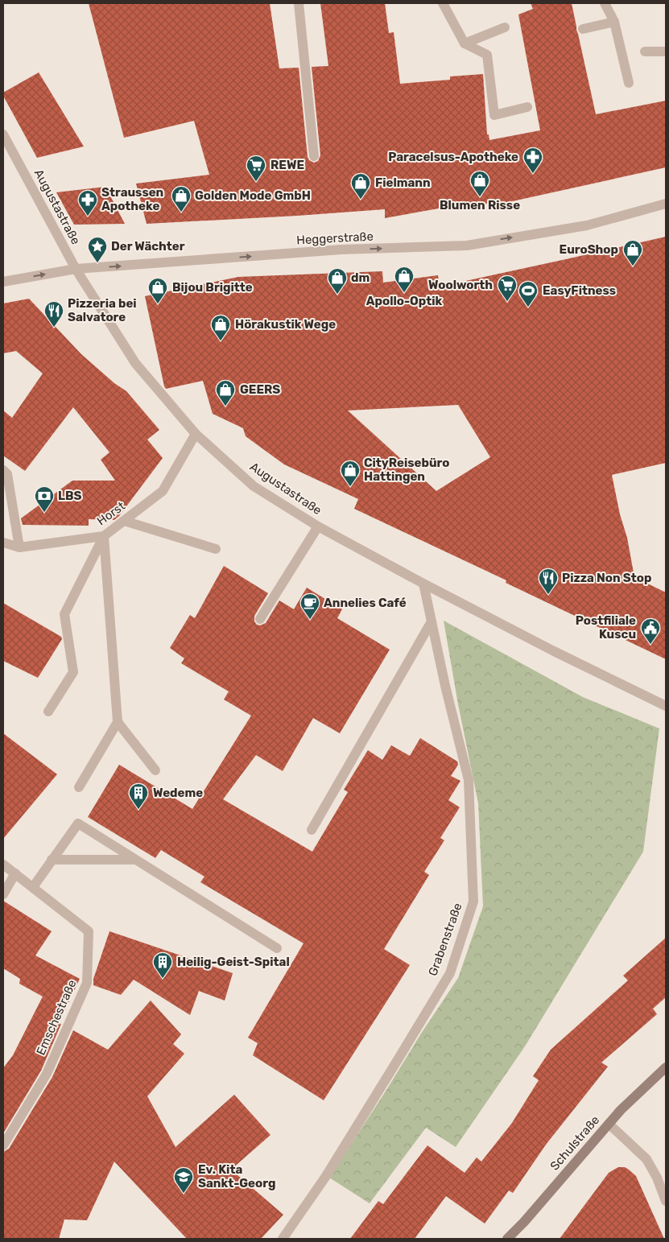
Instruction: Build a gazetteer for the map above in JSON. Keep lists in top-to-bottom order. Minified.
{"streets":{"main road":["Schulstraße"],"street":["Augustastraße","Heggerstraße","Horst","Grabenstraße","Emschestraße"]},"crossings":[["Augustastraße","Heggerstraße"],["Augustastraße","Horst"],["Augustastraße","Grabenstraße"]],"one_way":["Heggerstraße"],"places":{"pharmacy":["Paracelsus-Apotheke","Straussen Apotheke"],"supermarket":["REWE","Woolworth"],"shop":["Blumen Risse","Fielmann","Golden Mode GmbH","EuroShop","Apollo-Optik","dm","Bijou Brigitte","Hörakustik Wege","GEERS","CityReisebüro Hattingen"],"place":["Der Wächter"],"sports":["EasyFitness"],"restaurant":["Pizzeria bei Salvatore","Pizza Non Stop"],"bank":["LBS"],"cafe":["Annelies Café"],"public building":["Postfiliale Kuscu"],"building":["Wedeme","Heilig-Geist-Spital"],"school or university":["Ev. Kita Sankt-Georg"]}}
